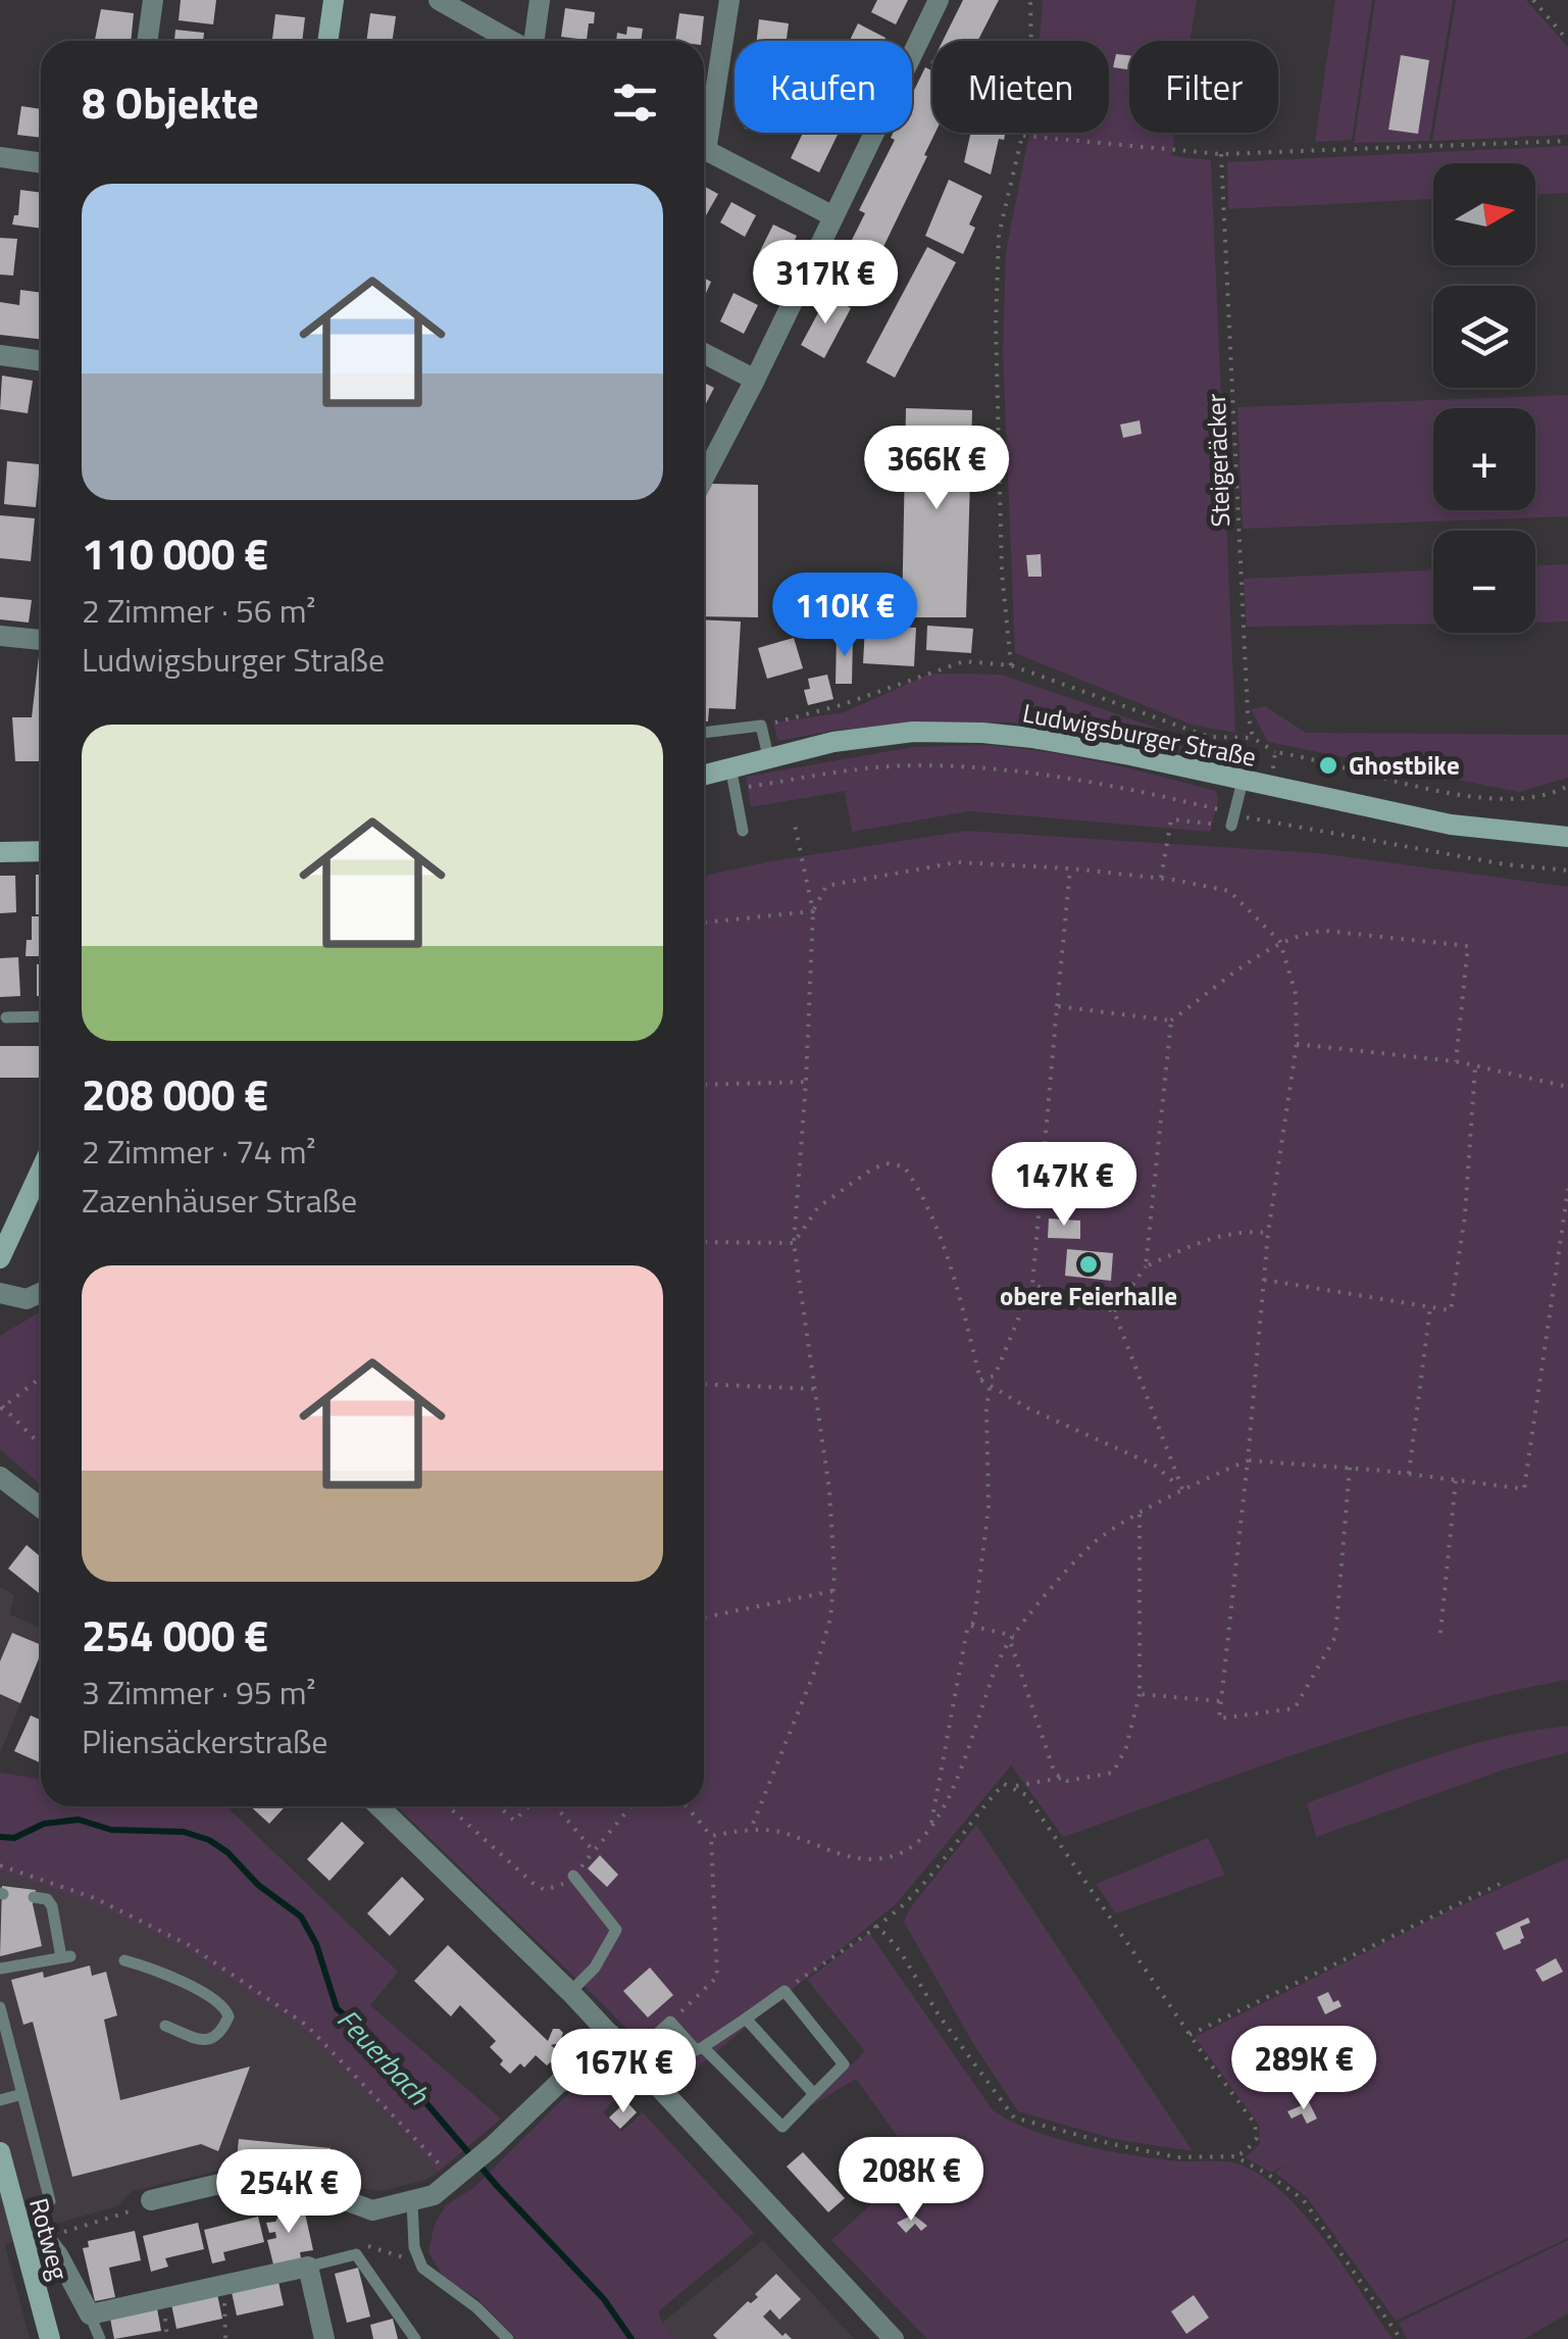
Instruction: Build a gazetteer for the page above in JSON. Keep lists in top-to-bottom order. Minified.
{"streets":{"main road":["Ludwigsburger Straße","Rotweg"],"path":["Steigeräcker"]},"water":["Feuerbach"],"places":["Ghostbike","obere Feierhalle"],"north":"right","page":{"chip":["Kaufen","Mieten","Filter"],"heading":"8 Objekte","map_buttons":["+","−"],"list":[{"name":"110 000 €","note":"2 Zimmer · 56 m² · Ludwigsburger Straße"},{"name":"208 000 €","note":"2 Zimmer · 74 m² · Zazenhäuser Straße"},{"name":"254 000 €","note":"3 Zimmer · 95 m² · Pliensäckerstraße"}],"price":["317K €","366K €","110K €","147K €","289K €","167K €","208K €","254K €"]}}
